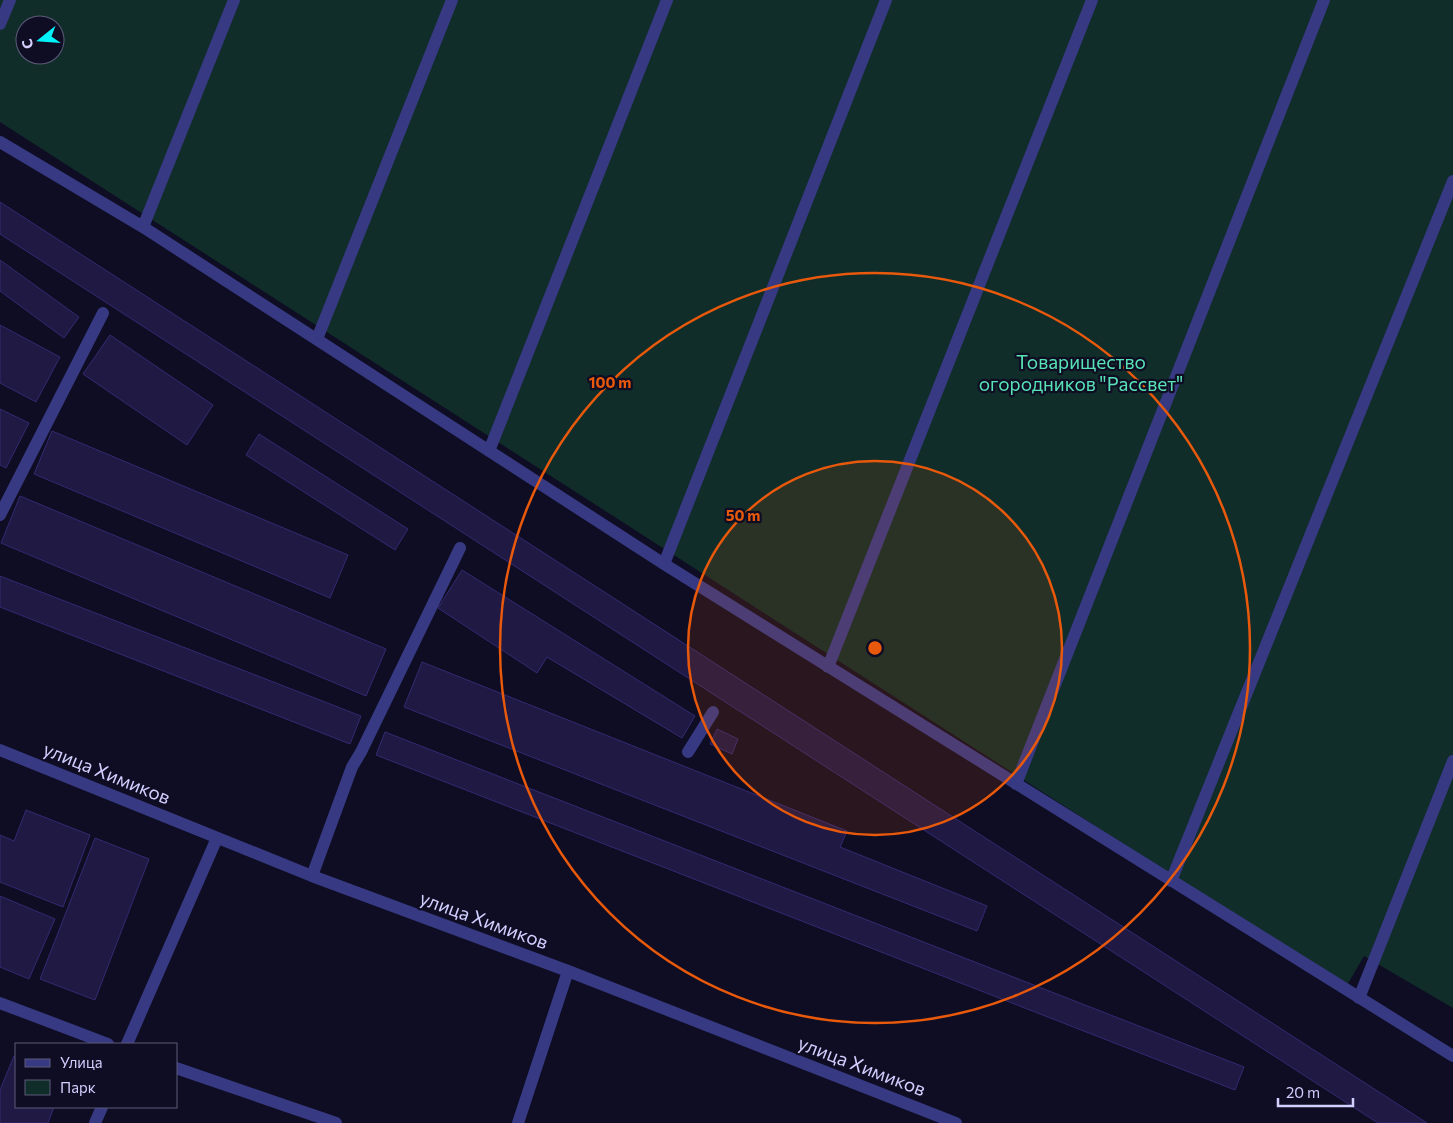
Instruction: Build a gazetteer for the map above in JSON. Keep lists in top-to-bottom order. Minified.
{"streets":{"street":["улица Химиков"]},"parks":["Товарищество огородников \"Рассвет\""],"legend":["Улица","Парк"],"scale_bar":"20 m","north":"left","rings":["100 m","50 m"]}
